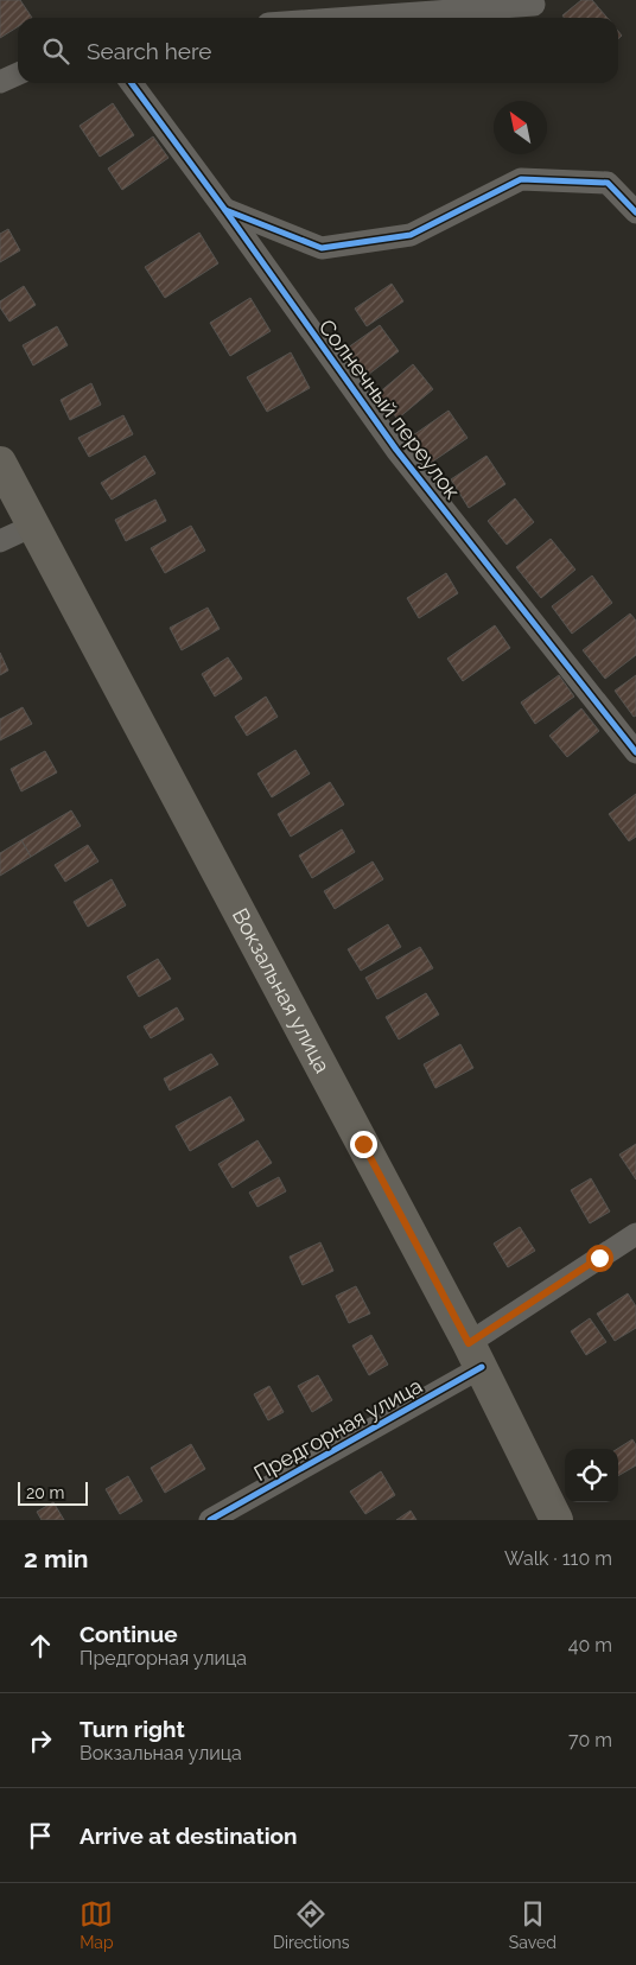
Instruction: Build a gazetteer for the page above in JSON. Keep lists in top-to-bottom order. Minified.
{"streets":{"main road":["Вокзальная улица"],"street":["Солнечный переулок","Предгорная улица"]},"crossings":[["Вокзальная улица","Предгорная улица"]],"scale_bar":"20 m","north":"top left","page":{"search":"Search here","scale":"20 m","heading":["2 min","Walk · 110 m"],"list":[["Continue","Предгорная улица","40 m"],["Turn right","Вокзальная улица","70 m"],"Arrive at destination"],"nav":["Map","Directions","Saved"]}}
